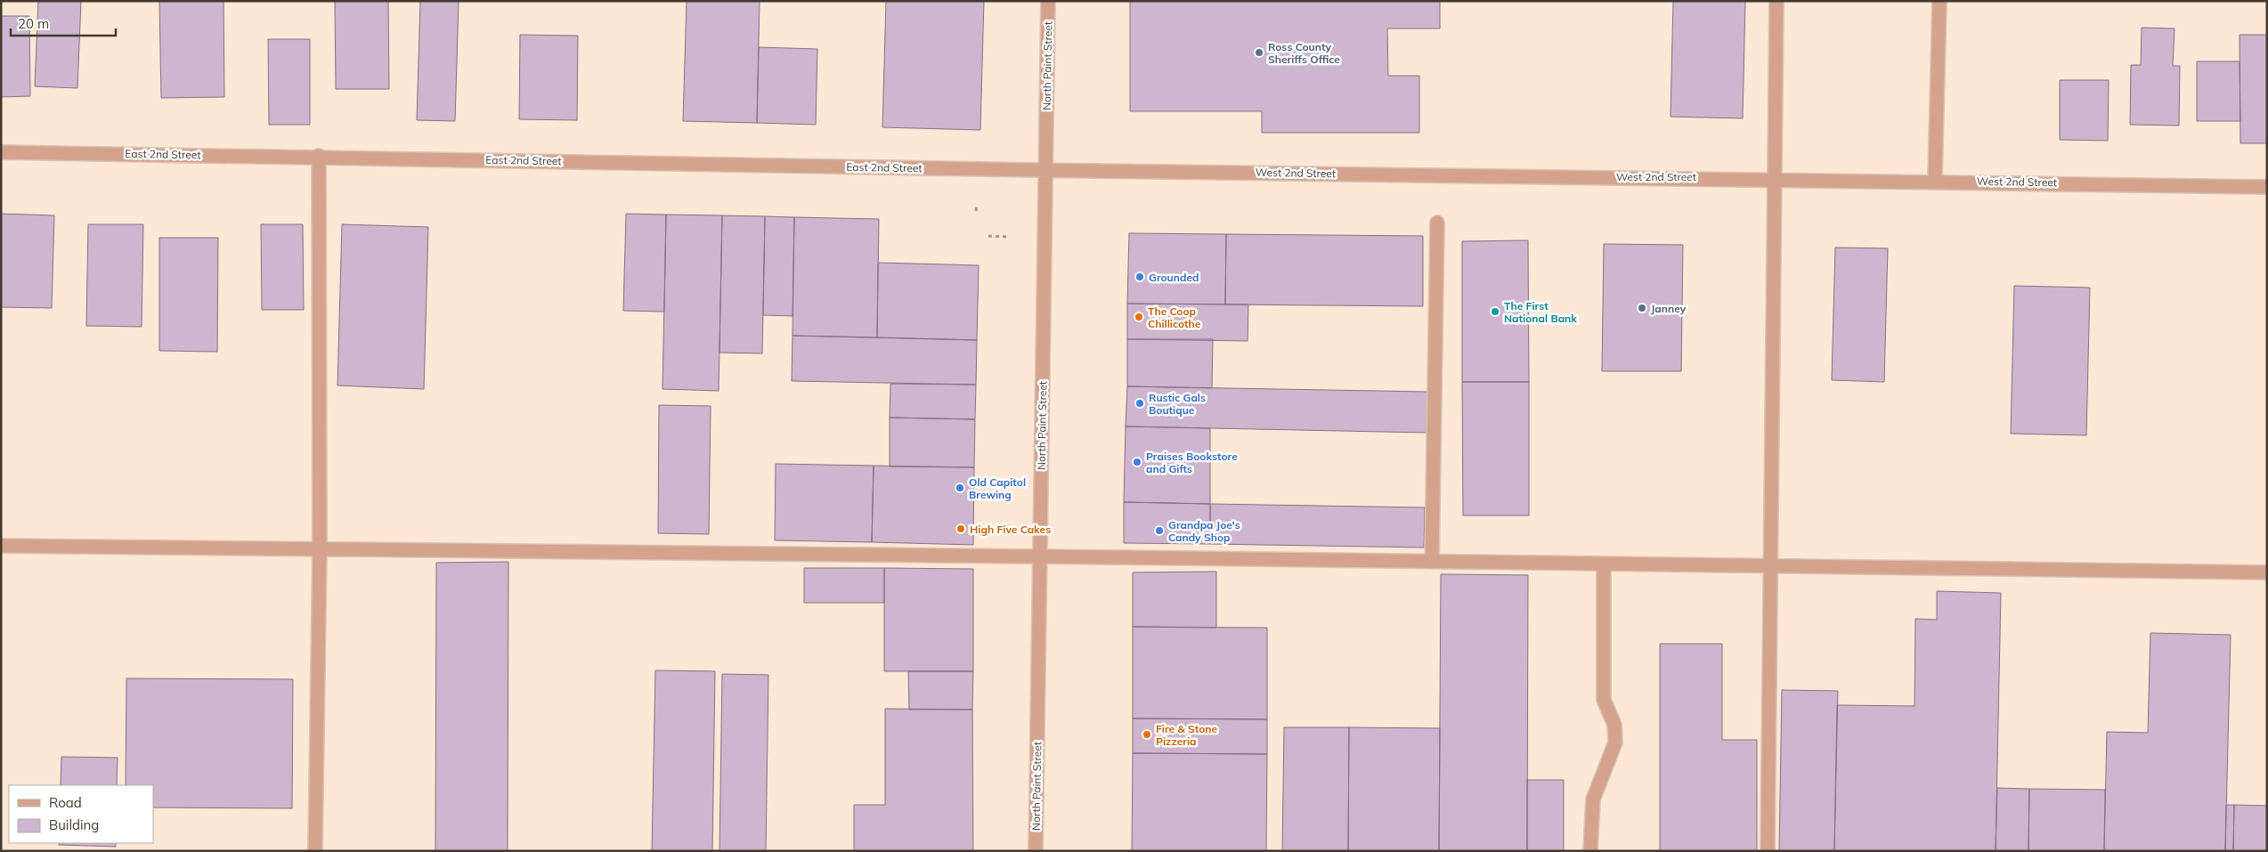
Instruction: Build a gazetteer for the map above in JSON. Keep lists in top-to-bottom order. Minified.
{"streets":{"street":["North Paint Street","East 2nd Street","West 2nd Street"]},"crossings":[["North Paint Street","East 2nd Street"],["North Paint Street","West 2nd Street"],["East 2nd Street","West 2nd Street"]],"places":["Ross County Sheriffs Office","Grounded","Janney","The First National Bank","The Coop Chillicothe","Rustic Gals Boutique","Praises Bookstore and Gifts","Old Capitol Brewing","High Five Cakes","Grandpa Joe's Candy Shop","Fire & Stone Pizzeria"],"legend":["Road","Building"],"scale_bar":"20 m"}
